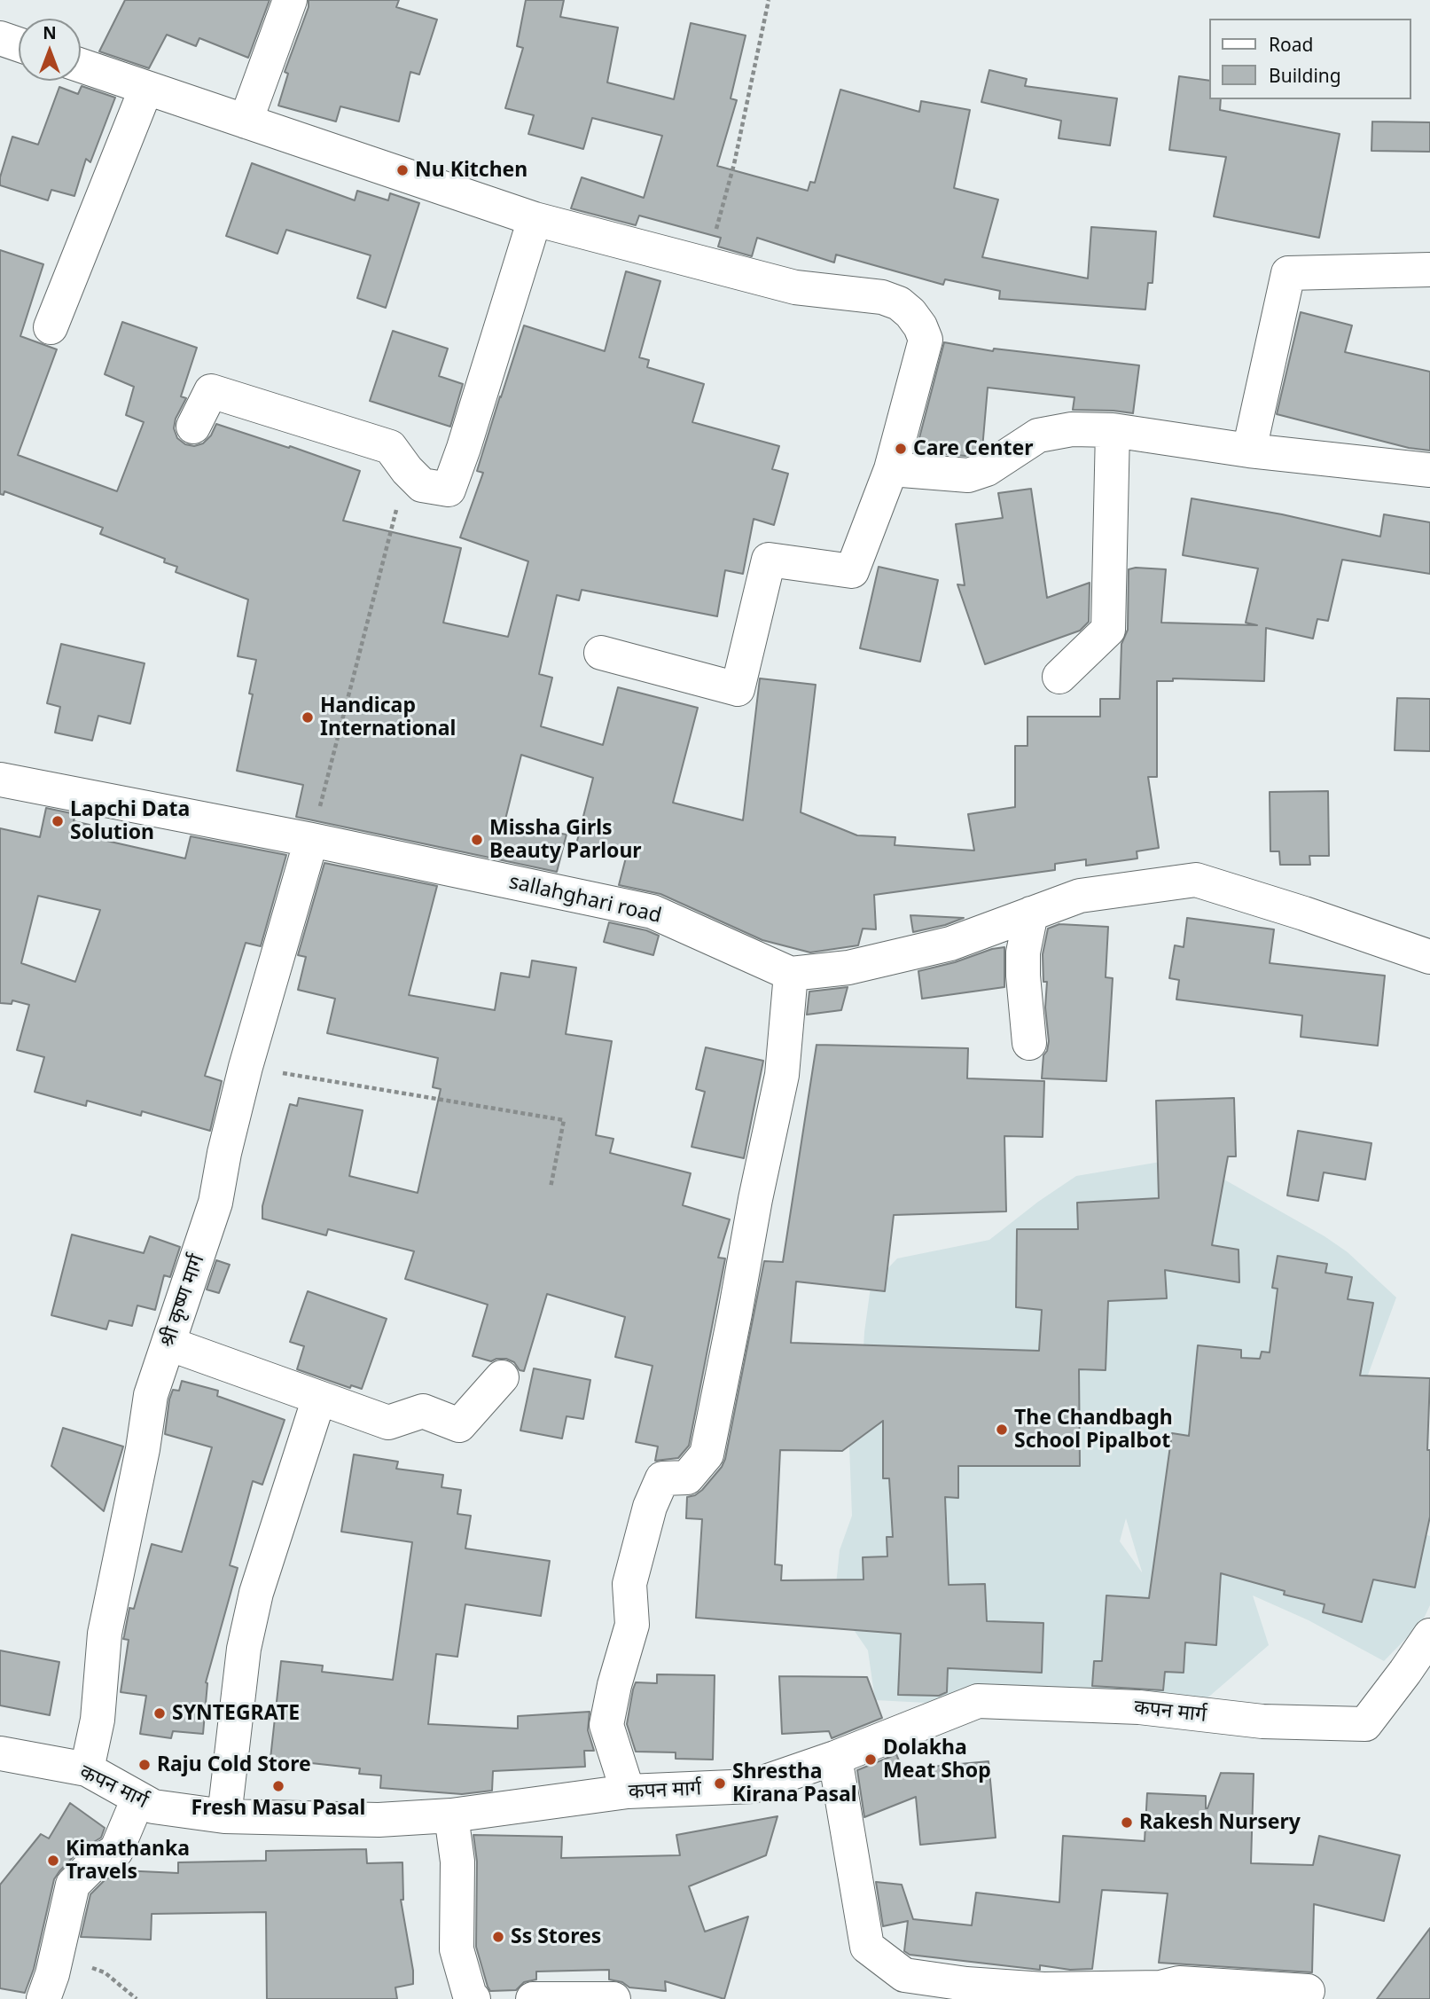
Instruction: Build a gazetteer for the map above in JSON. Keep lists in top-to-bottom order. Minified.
{"streets":{"street":["sallahghari road","श्री कृष्ण मार्ग","कपन मार्ग"]},"crossings":[["sallahghari road","श्री कृष्ण मार्ग"],["श्री कृष्ण मार्ग","कपन मार्ग"]],"places":["Nu Kitchen","Care Center","Handicap International","Lapchi Data Solution","Missha Girls Beauty Parlour","The Chandbagh School Pipalbot","SYNTEGRATE","Dolakha Meat Shop","Raju Cold Store","Shrestha Kirana Pasal","Fresh Masu Pasal","Rakesh Nursery","Kimathanka Travels","Ss Stores"],"legend":["Road","Building"],"north":"top"}
